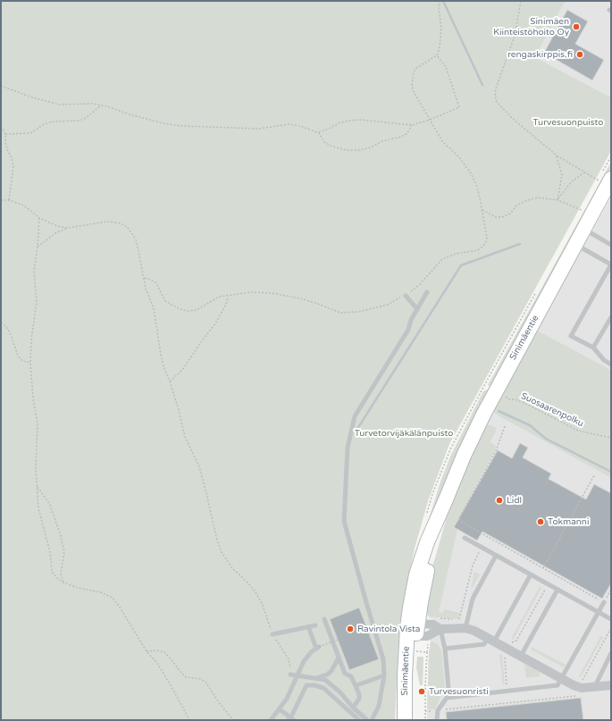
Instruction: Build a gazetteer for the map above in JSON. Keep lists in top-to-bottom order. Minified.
{"streets":{"main road":["Sinimäentie"],"path":["Suosaarenpolku"]},"parks":["Turvesuonpuisto","Turvetorvijäkälänpuisto"],"places":["Sinimäen Kiinteistöhoito Oy","rengaskirppis.fi","Lidl","Tokmanni","Ravintola Vista","Turvesuonristi"]}
